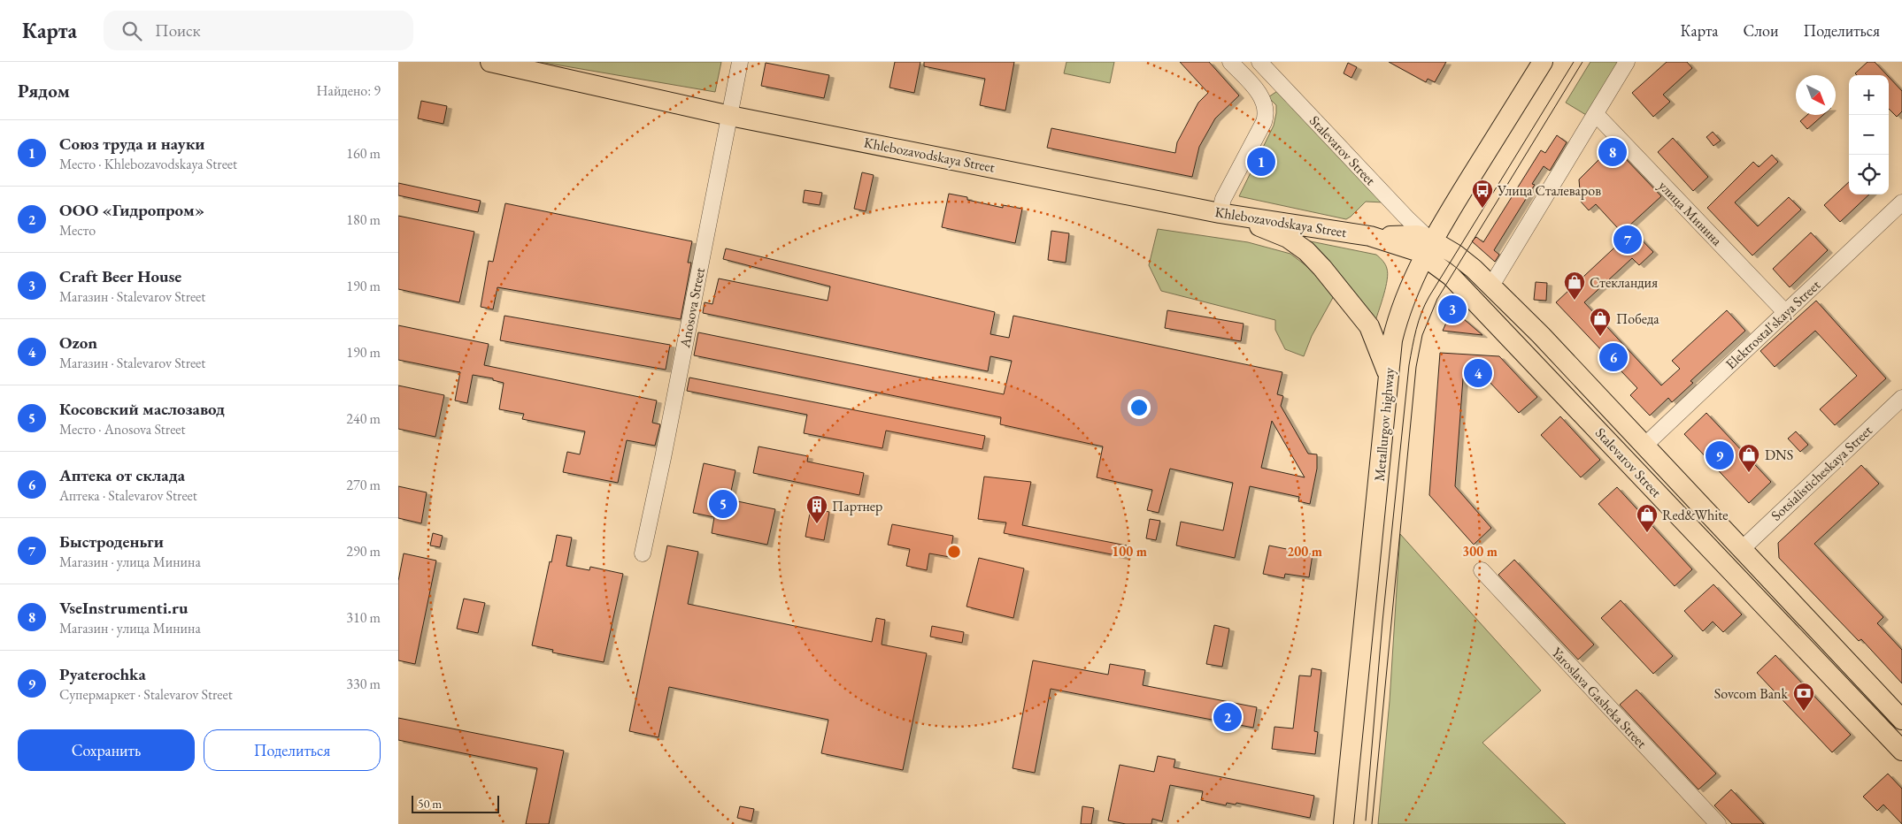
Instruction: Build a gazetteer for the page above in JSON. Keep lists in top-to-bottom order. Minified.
{"streets":{"main road":["Stalevarov Street","Khlebozavodskaya Street","Metallurgov highway"],"street":["улица Минина","Anosova Street","Elektrostal'skaya Street","Sotsialisticheskaya Street","Yaroslava Gasheka Street"]},"crossings":[["Stalevarov Street","Khlebozavodskaya Street"],["Stalevarov Street","Elektrostal'skaya Street"],["Stalevarov Street","Metallurgov highway"],["Stalevarov Street","Sotsialisticheskaya Street"],["Khlebozavodskaya Street","Anosova Street"],["Khlebozavodskaya Street","Metallurgov highway"],["улица Минина","Elektrostal'skaya Street"]],"places":{"bus stop":["Улица Сталеваров"],"shop":["Стекландия","Победа","DNS","Red&White"],"building":["Партнер"],"bank":["Sovcom Bank"]},"scale_bar":"50 m","north":"bottom right","page":{"header":"Карта","search":"Поиск","nav":["Карта","Слои","Поделиться"],"heading":["Рядом","Найдено: 9"],"map_buttons":["+","−"],"list":[{"mark":"1","name":"Союз труда и науки","note":"Место · Khlebozavodskaya Street","value":"160 m"},{"mark":"2","name":"ООО «Гидропром»","note":"Место","value":"180 m"},{"mark":"3","name":"Craft Beer House","note":"Магазин · Stalevarov Street","value":"190 m"},{"mark":"4","name":"Ozon","note":"Магазин · Stalevarov Street","value":"190 m"},{"mark":"5","name":"Косовский маслозавод","note":"Место · Anosova Street","value":"240 m"},{"mark":"6","name":"Аптека от склада","note":"Аптека · Stalevarov Street","value":"270 m"},{"mark":"7","name":"Быстроденьги","note":"Магазин · улица Минина","value":"290 m"},{"mark":"8","name":"VseInstrumenti.ru","note":"Магазин · улица Минина","value":"310 m"},{"mark":"9","name":"Pyaterochka","note":"Супермаркет · Stalevarov Street","value":"330 m"}],"pins":["8","1","7","3","6","4","9","5","2"],"buttons":["Сохранить","Поделиться"],"scale":"50 m"},"rings":["100 m","200 m","300 m"]}
